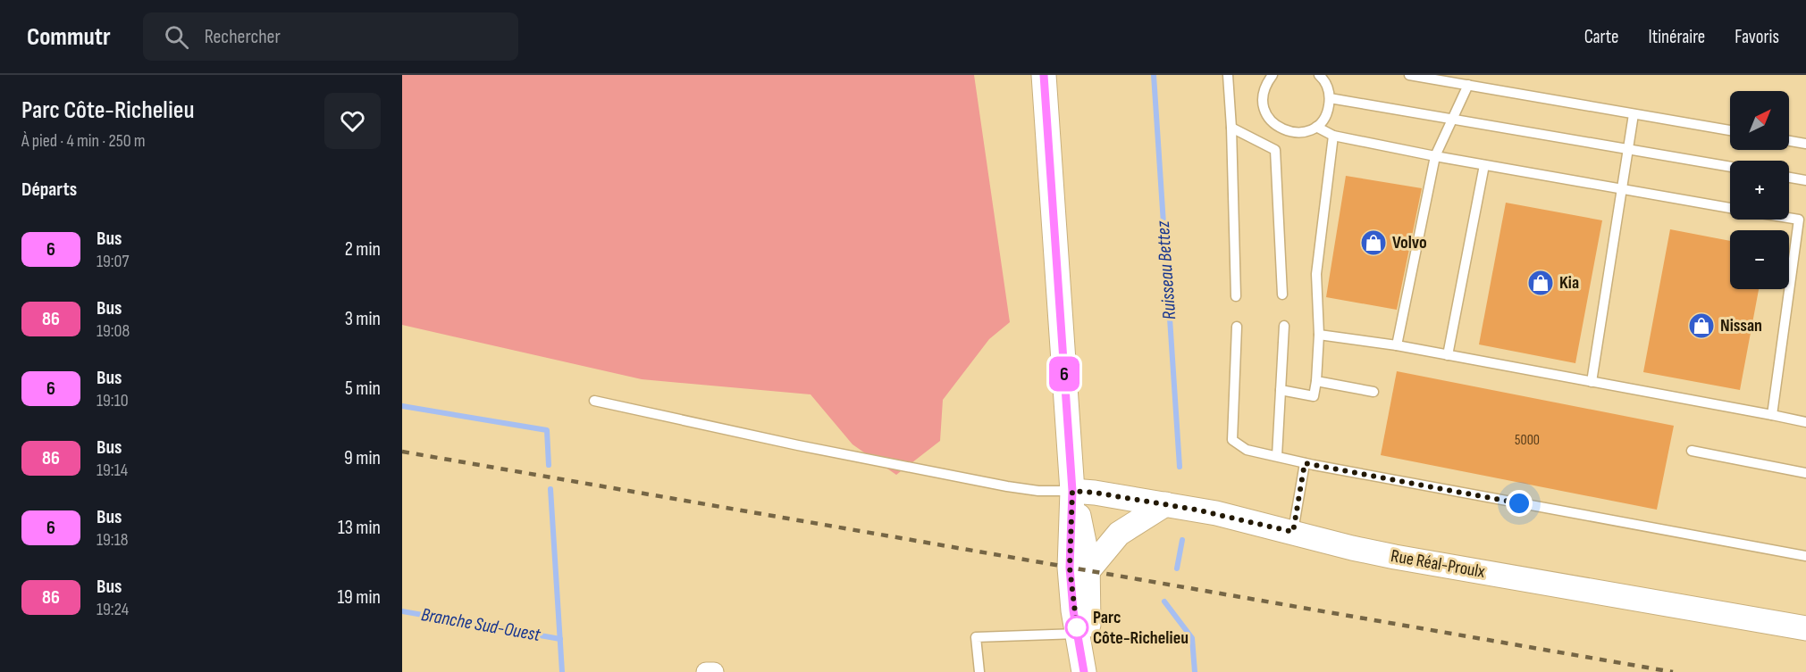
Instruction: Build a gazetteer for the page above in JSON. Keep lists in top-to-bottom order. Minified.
{"streets":{"street":["Rue Réal-Proulx"]},"water":["Ruisseau Bettez","Branche Sud-Ouest"],"places":{"shop":["Volvo","Kia","Nissan"],"other":["Parc Côte-Richelieu"]},"lines":["bus line 6"],"house_numbers":["5000"],"north":"top right","page":{"header":"Commutr","search":"Rechercher","nav":["Carte","Itinéraire","Favoris"],"heading":[["Parc Côte-Richelieu","À pied · 4 min · 250 m"],"Départs"],"on_map":"6","map_buttons":["+","−"],"list":[{"mark":"6","name":"Bus","note":"19:07","value":"2 min"},{"mark":"86","name":"Bus","note":"19:08","value":"3 min"},{"mark":"6","name":"Bus","note":"19:10","value":"5 min"},{"mark":"86","name":"Bus","note":"19:14","value":"9 min"},{"mark":"6","name":"Bus","note":"19:18","value":"13 min"},{"mark":"86","name":"Bus","note":"19:24","value":"19 min"}]}}
